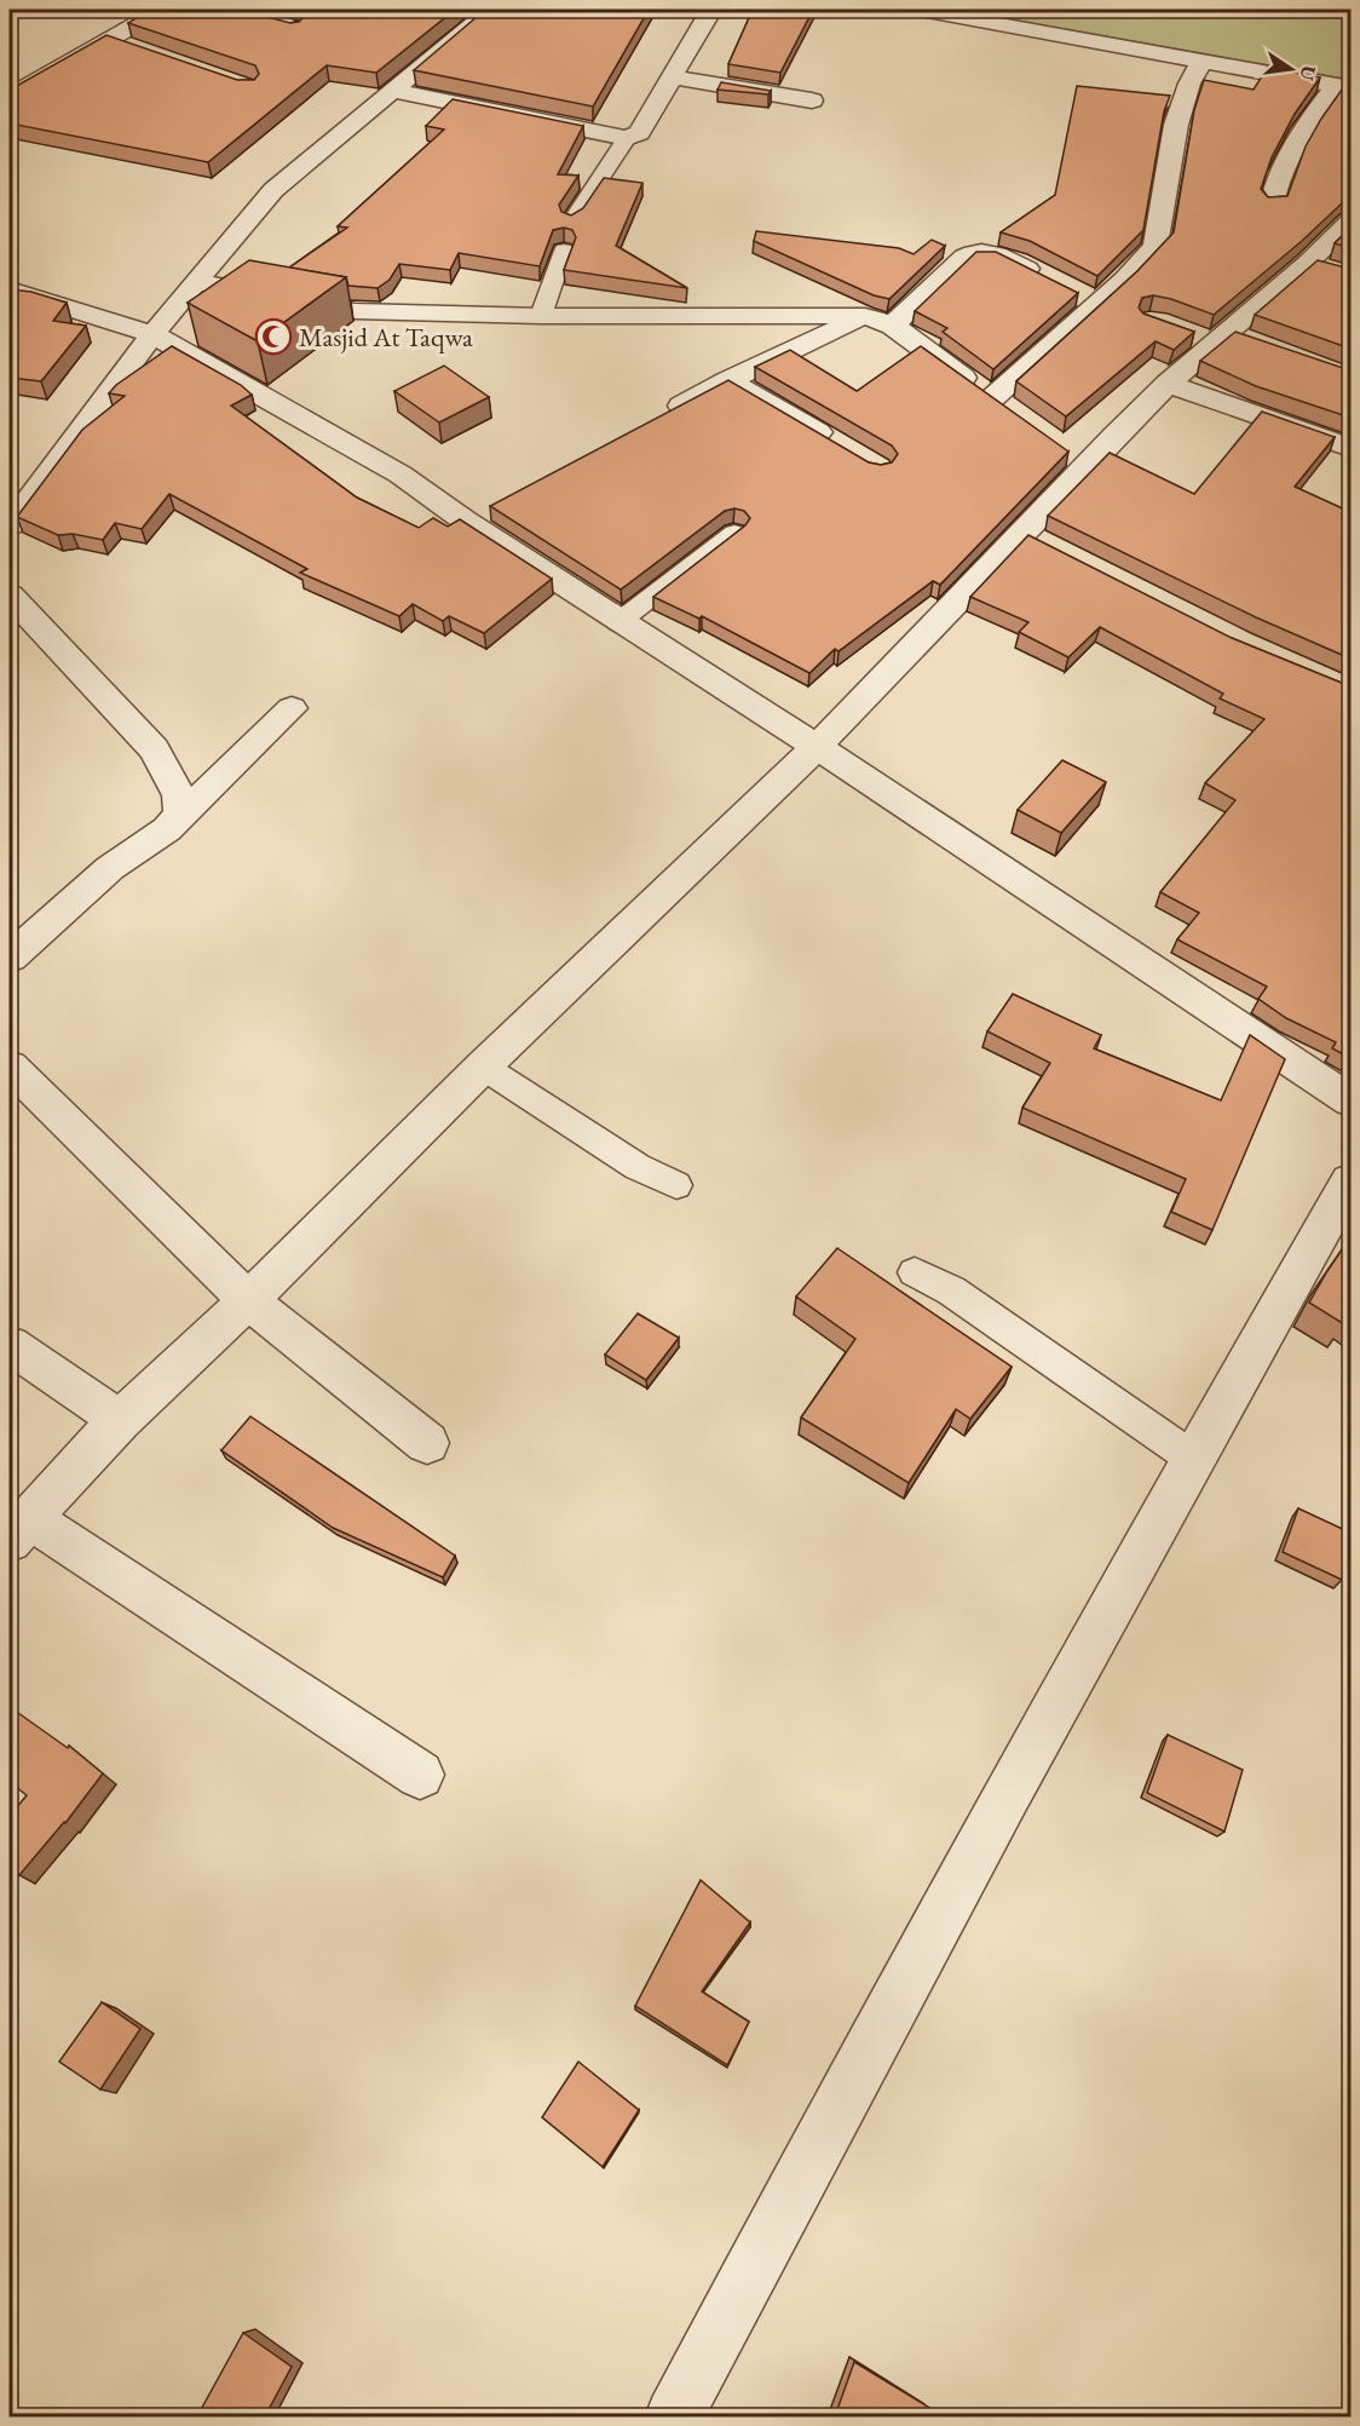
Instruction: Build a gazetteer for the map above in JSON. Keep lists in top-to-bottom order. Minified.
{"places":{"mosque":["Masjid At Taqwa"]},"north":"right"}
